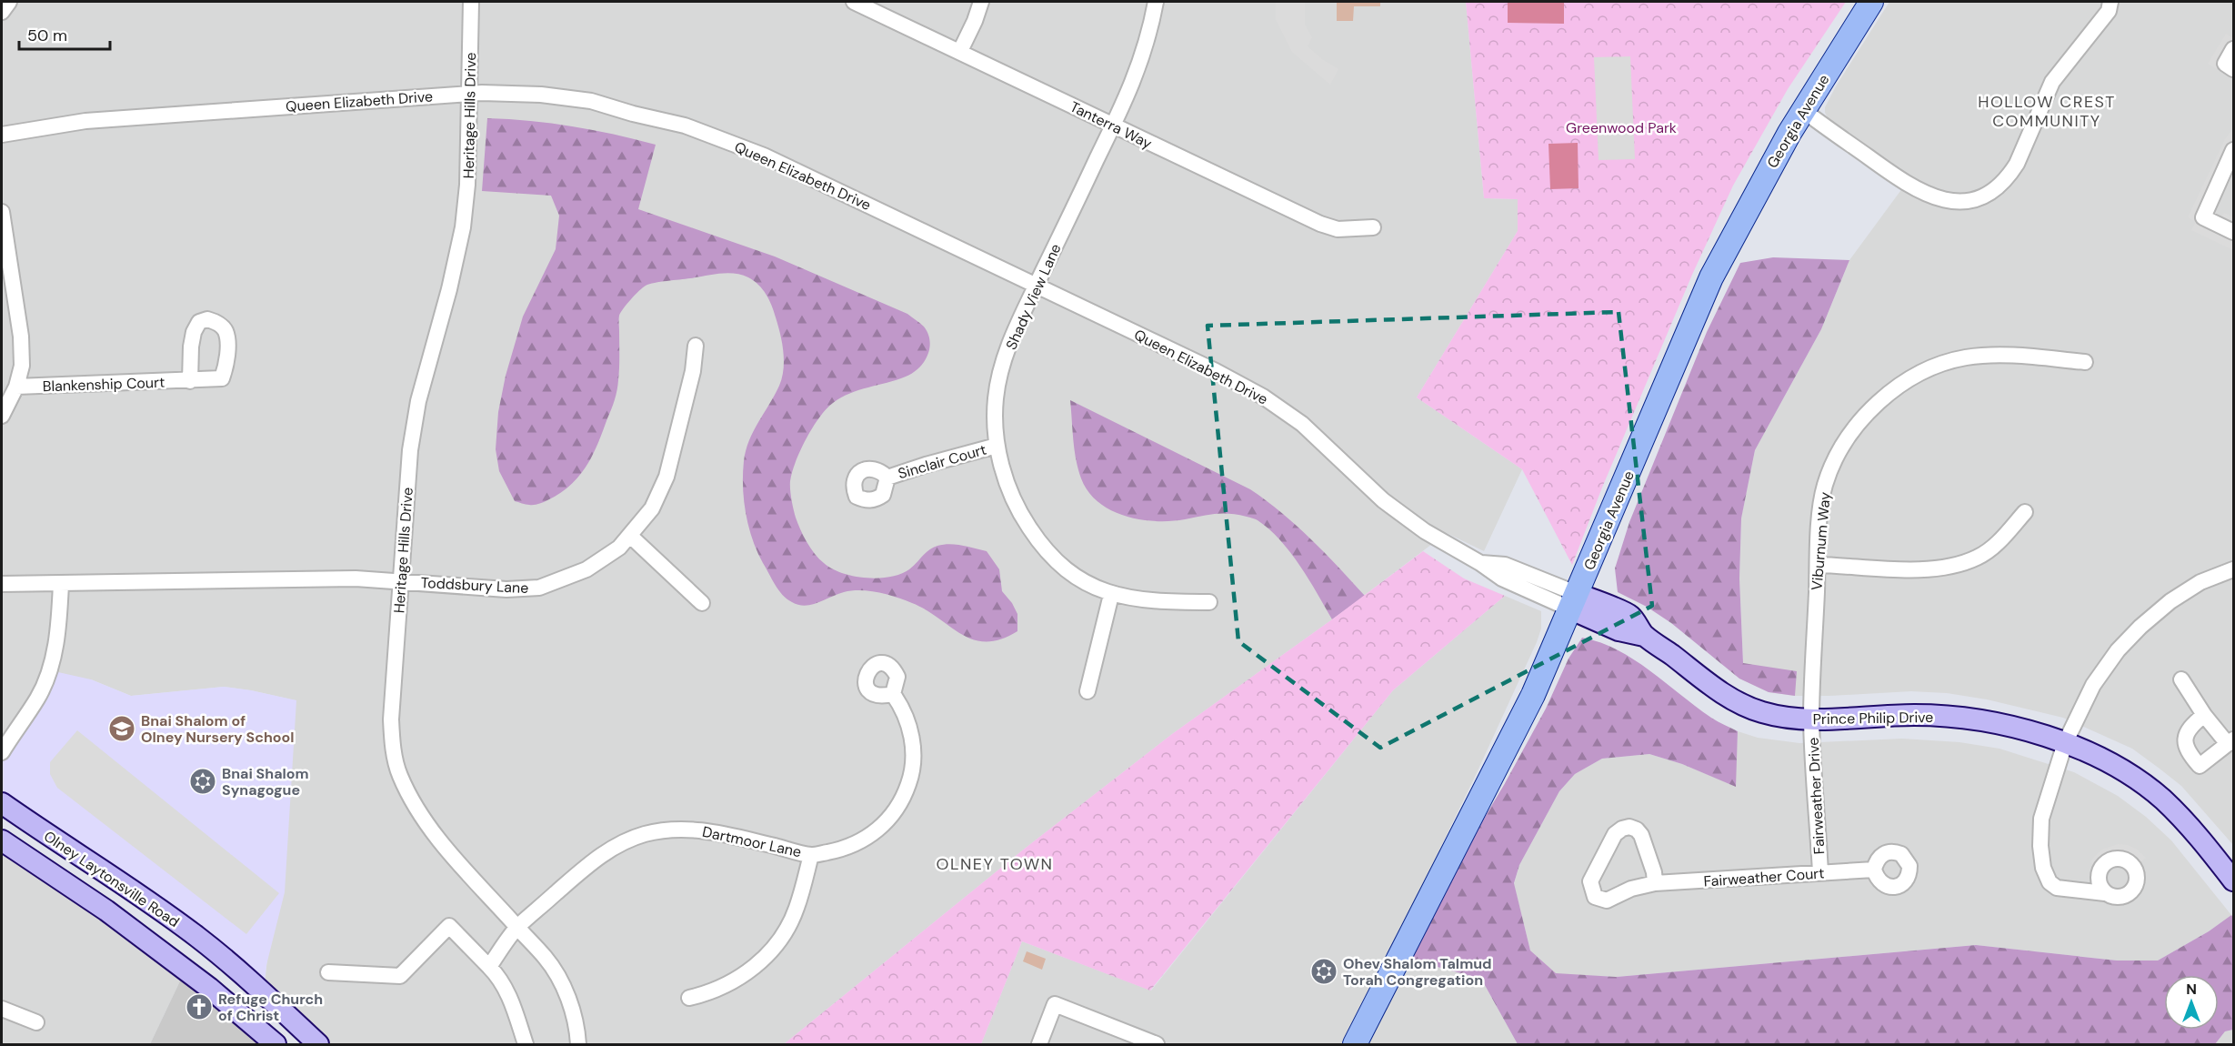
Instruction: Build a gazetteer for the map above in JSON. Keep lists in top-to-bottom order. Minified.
{"streets":{"main road":["Georgia Avenue"],"street":["Queen Elizabeth Drive","Heritage Hills Drive","Tanterra Way","Shady View Lane","Blankenship Court","Sinclair Court","Viburnum Way","Toddsbury Lane","Prince Philip Drive","Fairweather Drive","Dartmoor Lane","Fairweather Court","Olney Laytonsville Road"]},"crossings":[["Queen Elizabeth Drive","Heritage Hills Drive"],["Queen Elizabeth Drive","Georgia Avenue"],["Queen Elizabeth Drive","Shady View Lane"],["Queen Elizabeth Drive","Prince Philip Drive"],["Heritage Hills Drive","Toddsbury Lane"],["Heritage Hills Drive","Dartmoor Lane"],["Georgia Avenue","Prince Philip Drive"],["Tanterra Way","Shady View Lane"],["Shady View Lane","Sinclair Court"],["Viburnum Way","Prince Philip Drive"],["Viburnum Way","Fairweather Drive"],["Prince Philip Drive","Fairweather Drive"],["Fairweather Drive","Fairweather Court"]],"districts":["HOLLOW CREST COMMUNITY","OLNEY TOWN"],"parks":["Greenwood Park"],"places":{"school or university":["Bnai Shalom of Olney Nursery School"],"synagogue":["Bnai Shalom Synagogue","Ohev Shalom Talmud Torah Congregation"],"church":["Refuge Church of Christ"]},"scale_bar":"50 m","north":"top"}
